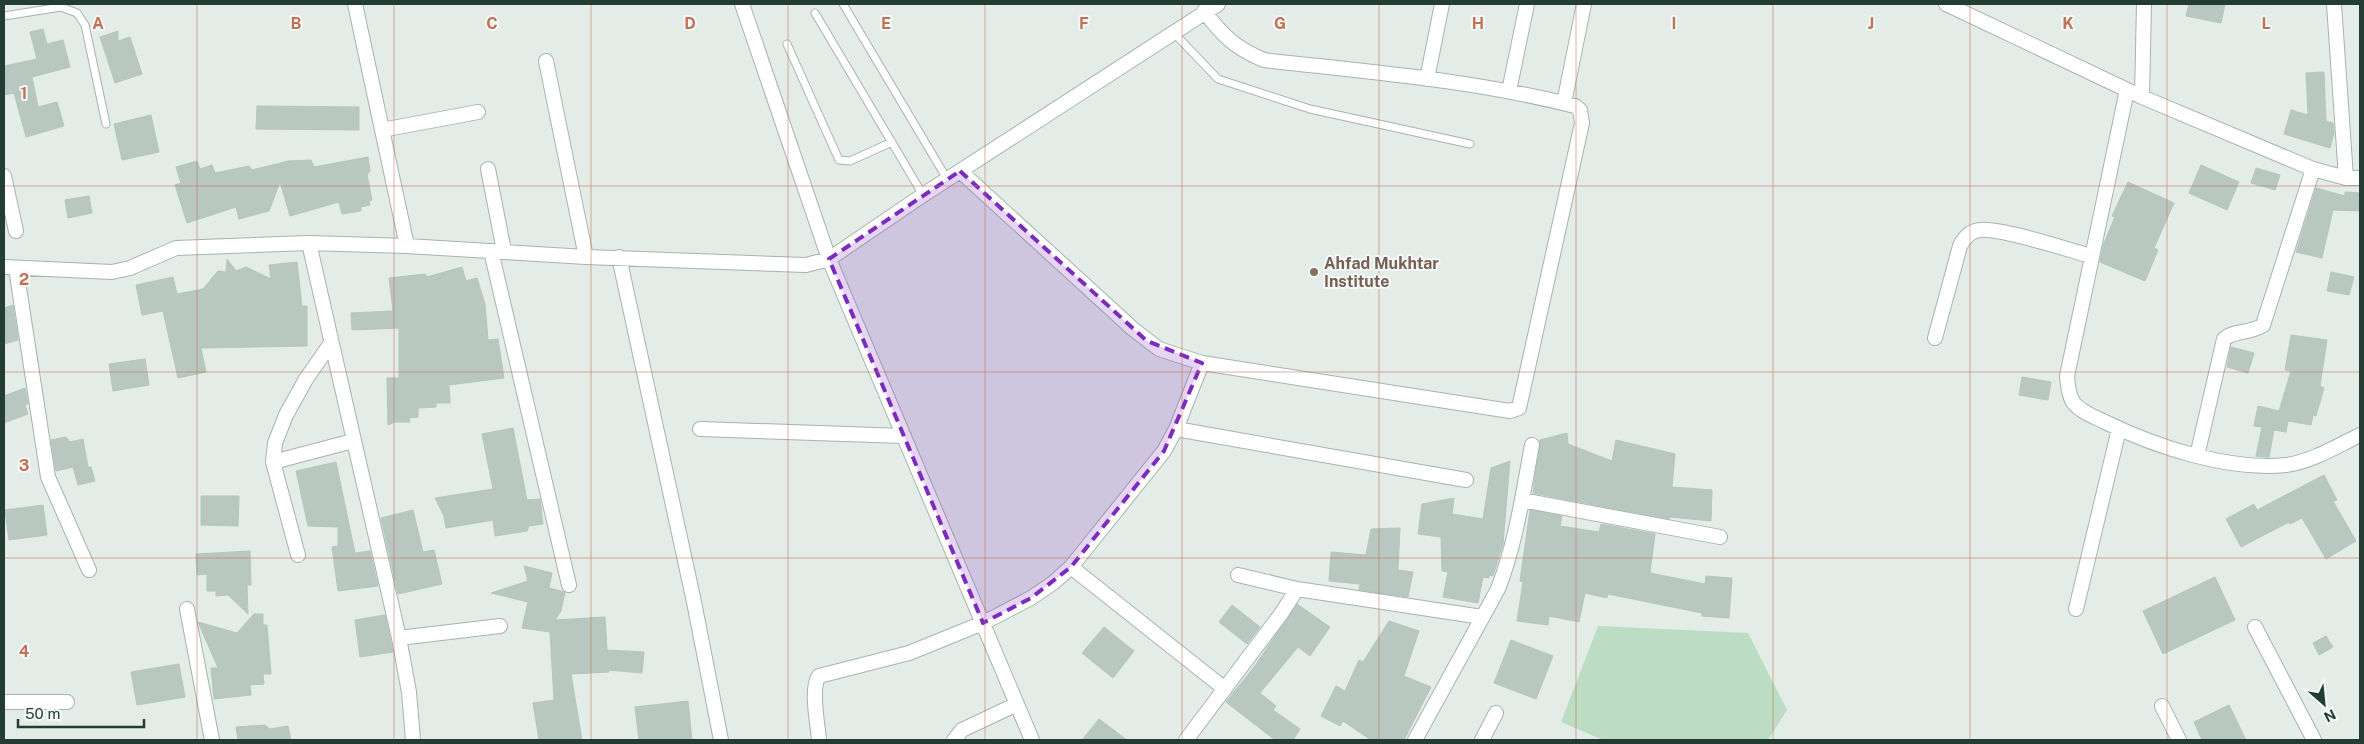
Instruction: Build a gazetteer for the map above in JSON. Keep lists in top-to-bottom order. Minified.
{"places":["Ahfad Mukhtar Institute"],"scale_bar":"50 m","north":"bottom right","grid":{"columns":["A","B","C","D","E","F","G","H","I","J","K","L"],"rows":["1","2","3","4"]}}
